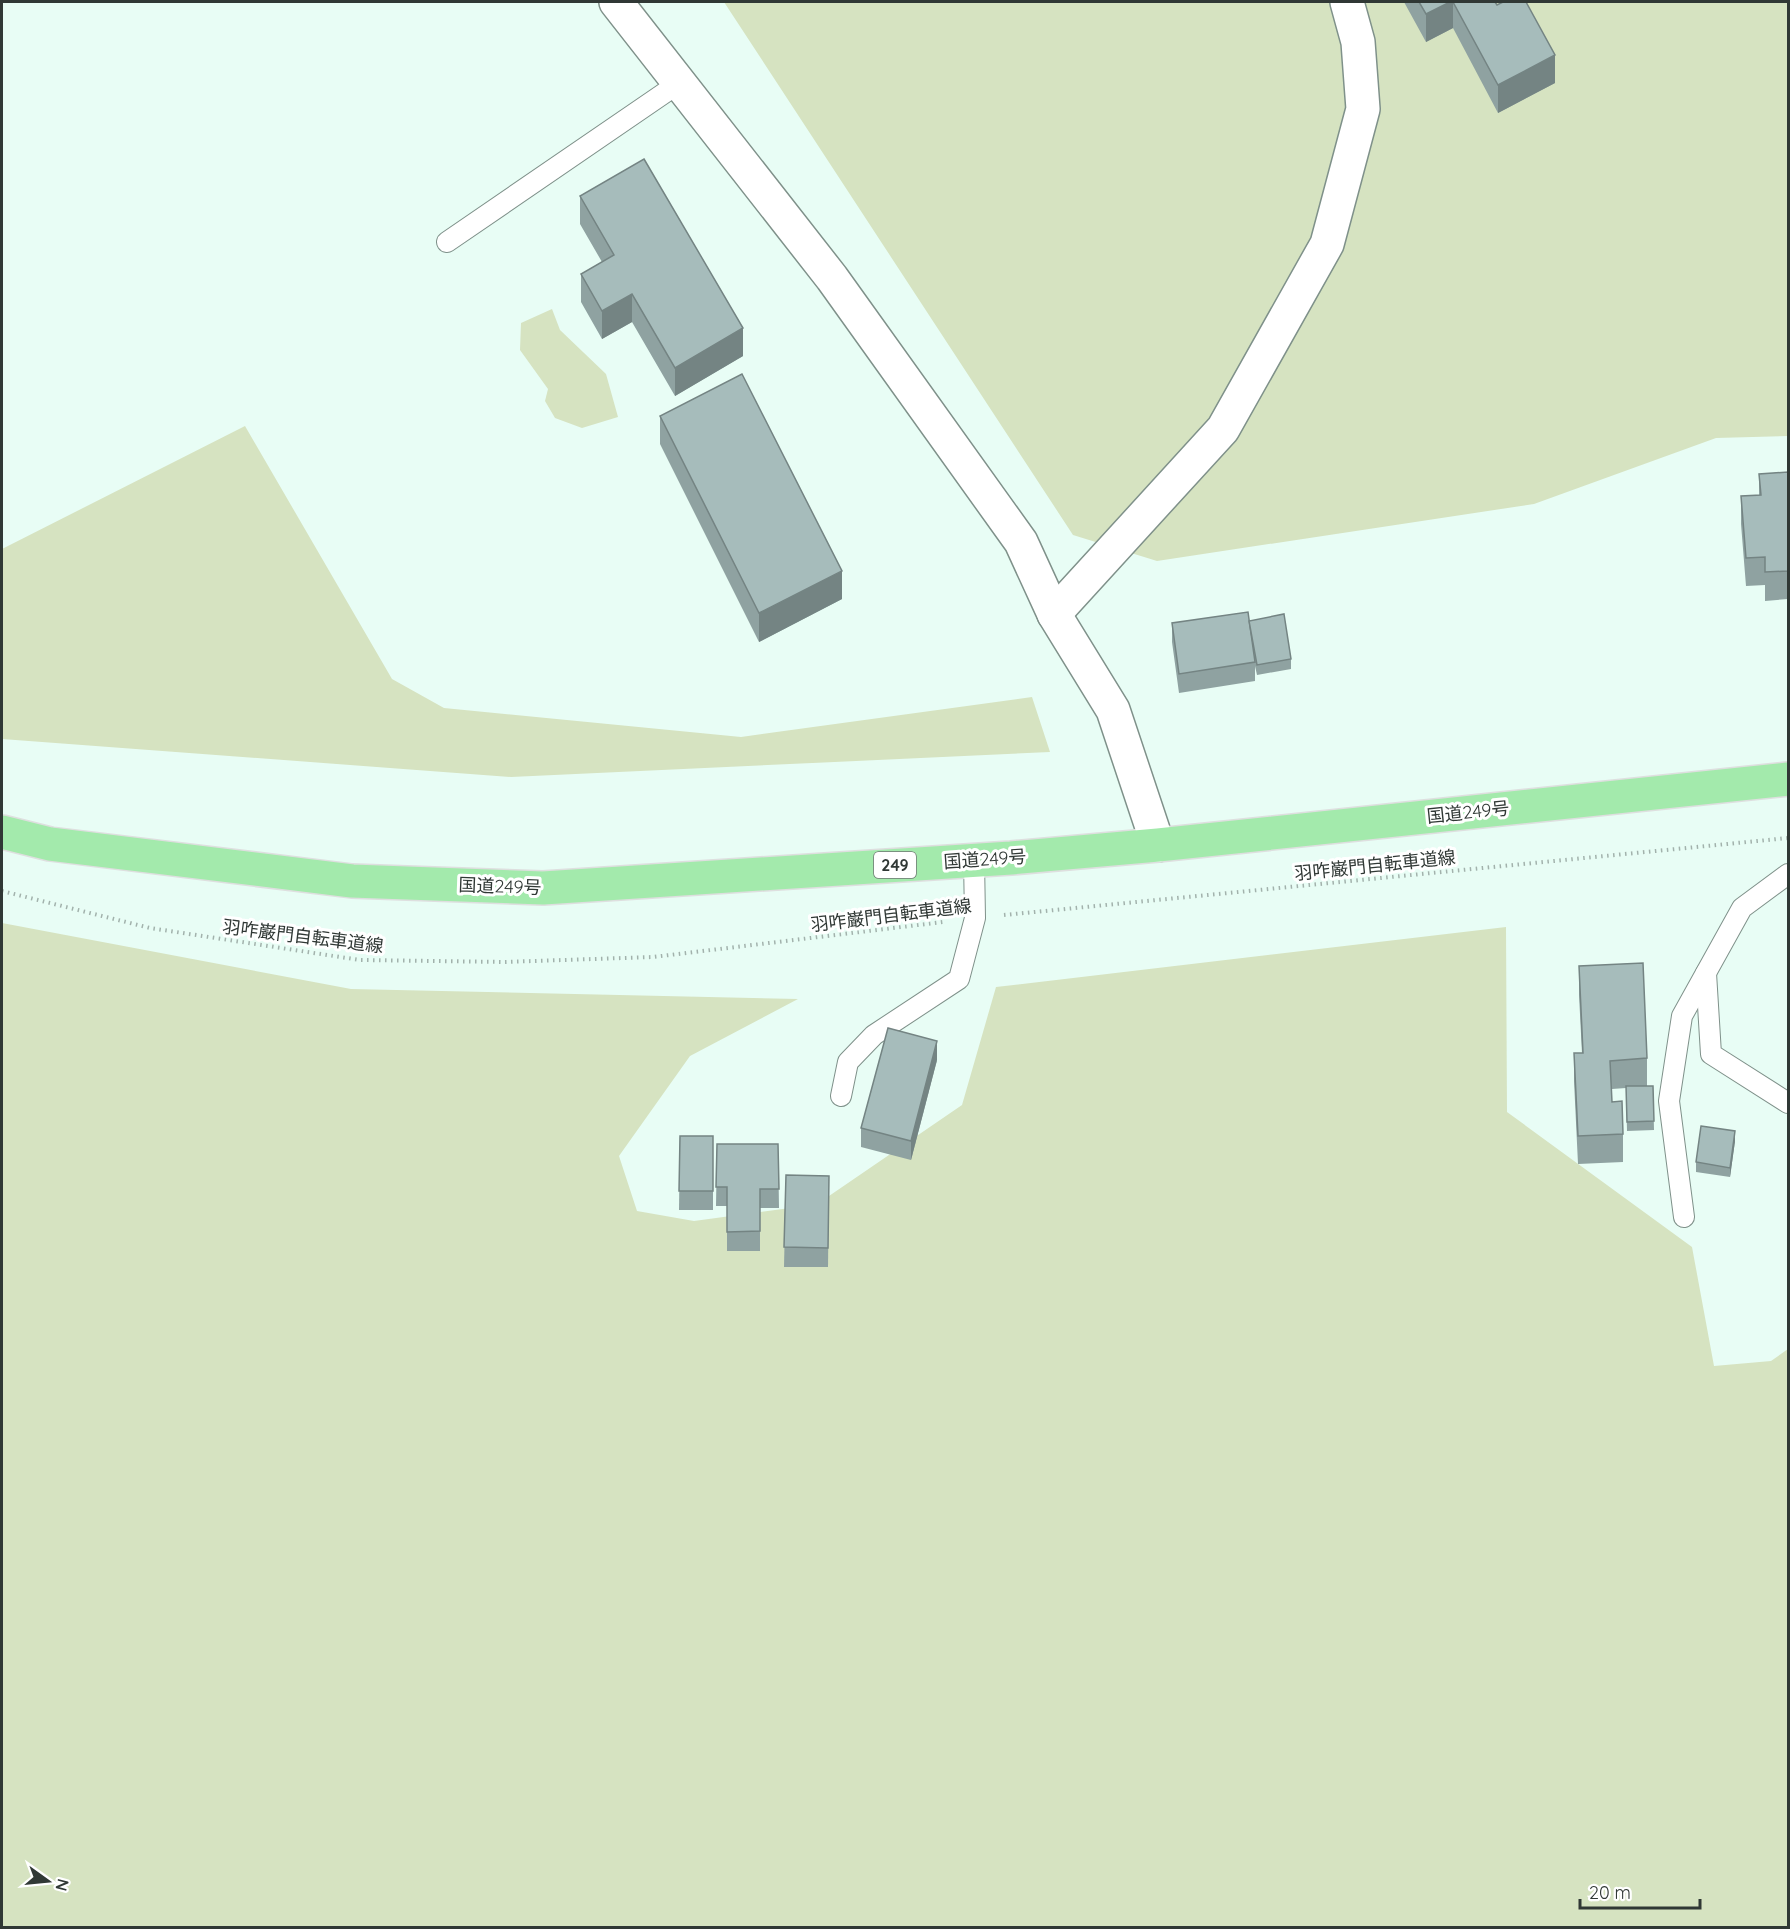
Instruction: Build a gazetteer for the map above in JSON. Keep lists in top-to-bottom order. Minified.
{"streets":{"highway":["国道249号","249"],"path":["羽咋巌門自転車道線"]},"scale_bar":"20 m","north":"right"}
